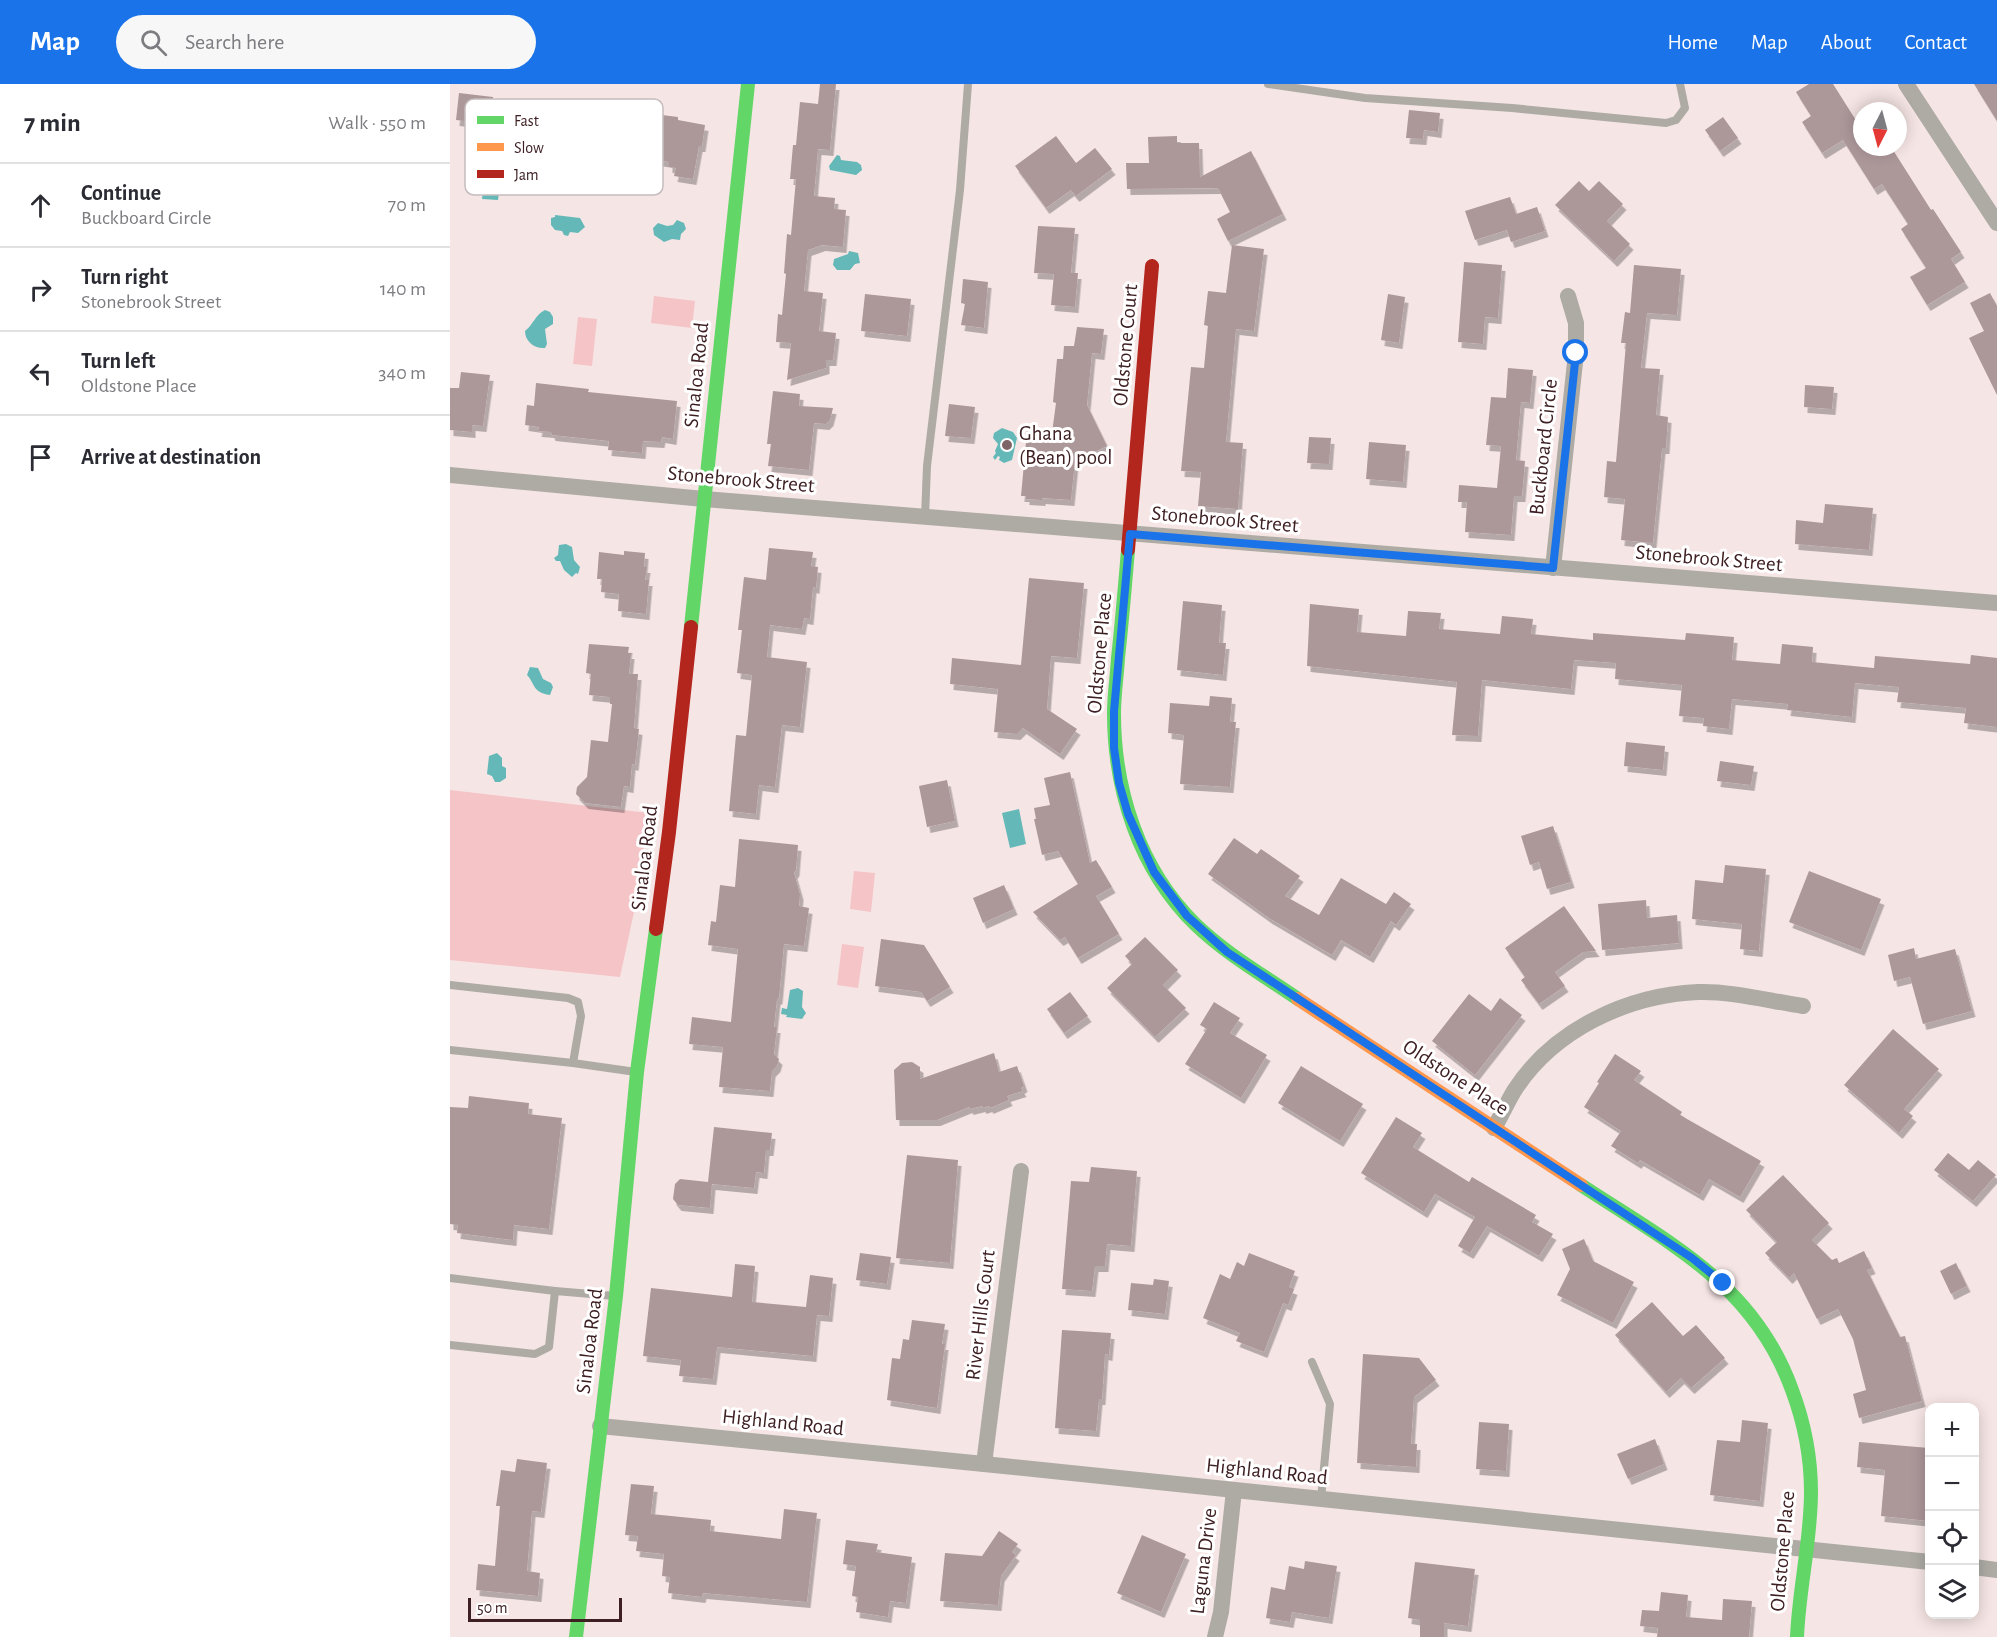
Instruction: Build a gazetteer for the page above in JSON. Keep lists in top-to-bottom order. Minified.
{"streets":{"street":["Oldstone Court","Sinaloa Road","Buckboard Circle","Stonebrook Street","Oldstone Place","River Hills Court","Highland Road","Laguna Drive"]},"crossings":[["Oldstone Court","Stonebrook Street"],["Oldstone Court","Oldstone Place"],["Sinaloa Road","Stonebrook Street"],["Sinaloa Road","Highland Road"],["Buckboard Circle","Stonebrook Street"],["Stonebrook Street","Oldstone Place"],["Oldstone Place","Highland Road"],["River Hills Court","Highland Road"],["Highland Road","Laguna Drive"]],"places":["Ghana (Bean) pool"],"legend":["Fast","Slow","Jam"],"scale_bar":"50 m","north":"bottom","page":{"header":"Map","search":"Search here","nav":["Home","Map","About","Contact"],"heading":["7 min","Walk · 550 m"],"list":[["Continue","Buckboard Circle","70 m"],["Turn right","Stonebrook Street","140 m"],["Turn left","Oldstone Place","340 m"],"Arrive at destination"],"map_buttons":["+","−"],"scale":"50 m"}}
